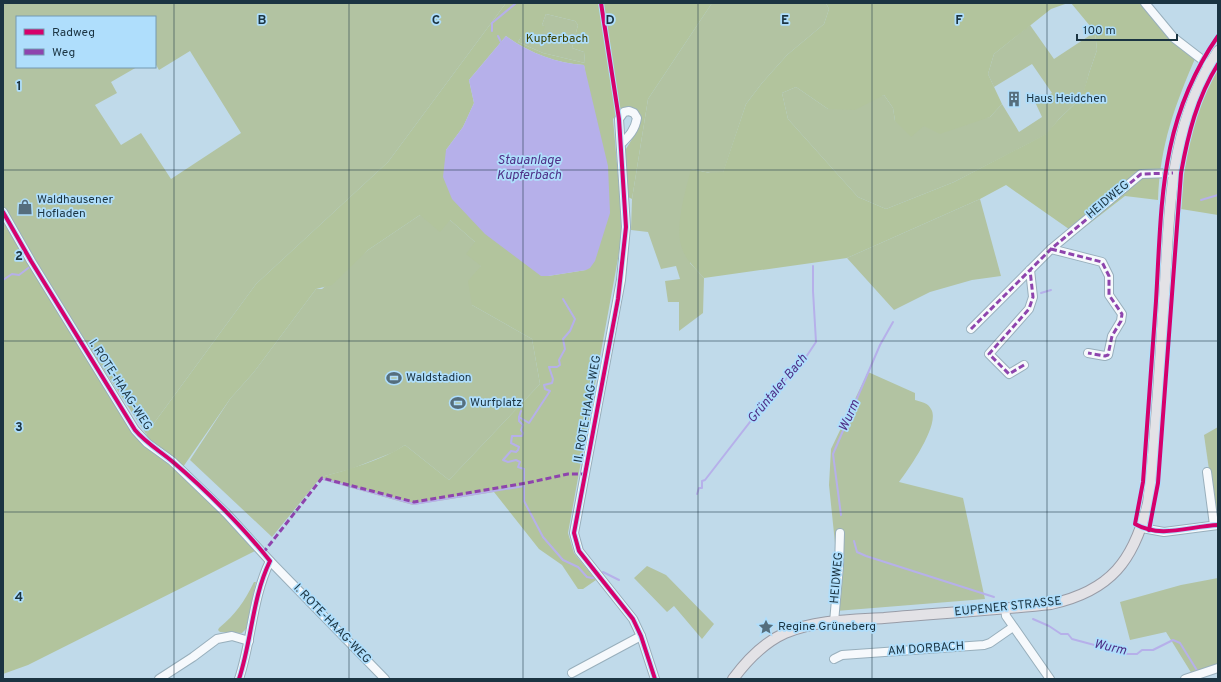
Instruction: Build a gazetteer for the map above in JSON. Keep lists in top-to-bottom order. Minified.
{"streets":{"main road":["EUPENER STRASSE"],"street":["HEIDWEG","I. ROTE-HAAG-WEG","II. ROTE-HAAG-WEG","AM DORBACH"]},"crossings":[["HEIDWEG","EUPENER STRASSE"]],"water":["Stauanlage Kupferbach","Grüntaler Bach","Wurm"],"parks":["Kupferbach"],"places":{"building":["Haus Heidchen"],"shop":["Waldhausener Hofladen"],"sports":["Waldstadion","Wurfplatz"],"place":["Regine Grüneberg"]},"legend":["Radweg","Weg"],"scale_bar":"100 m","grid":{"columns":["B","C","D","E","F"],"rows":["1","2","3","4"]}}
